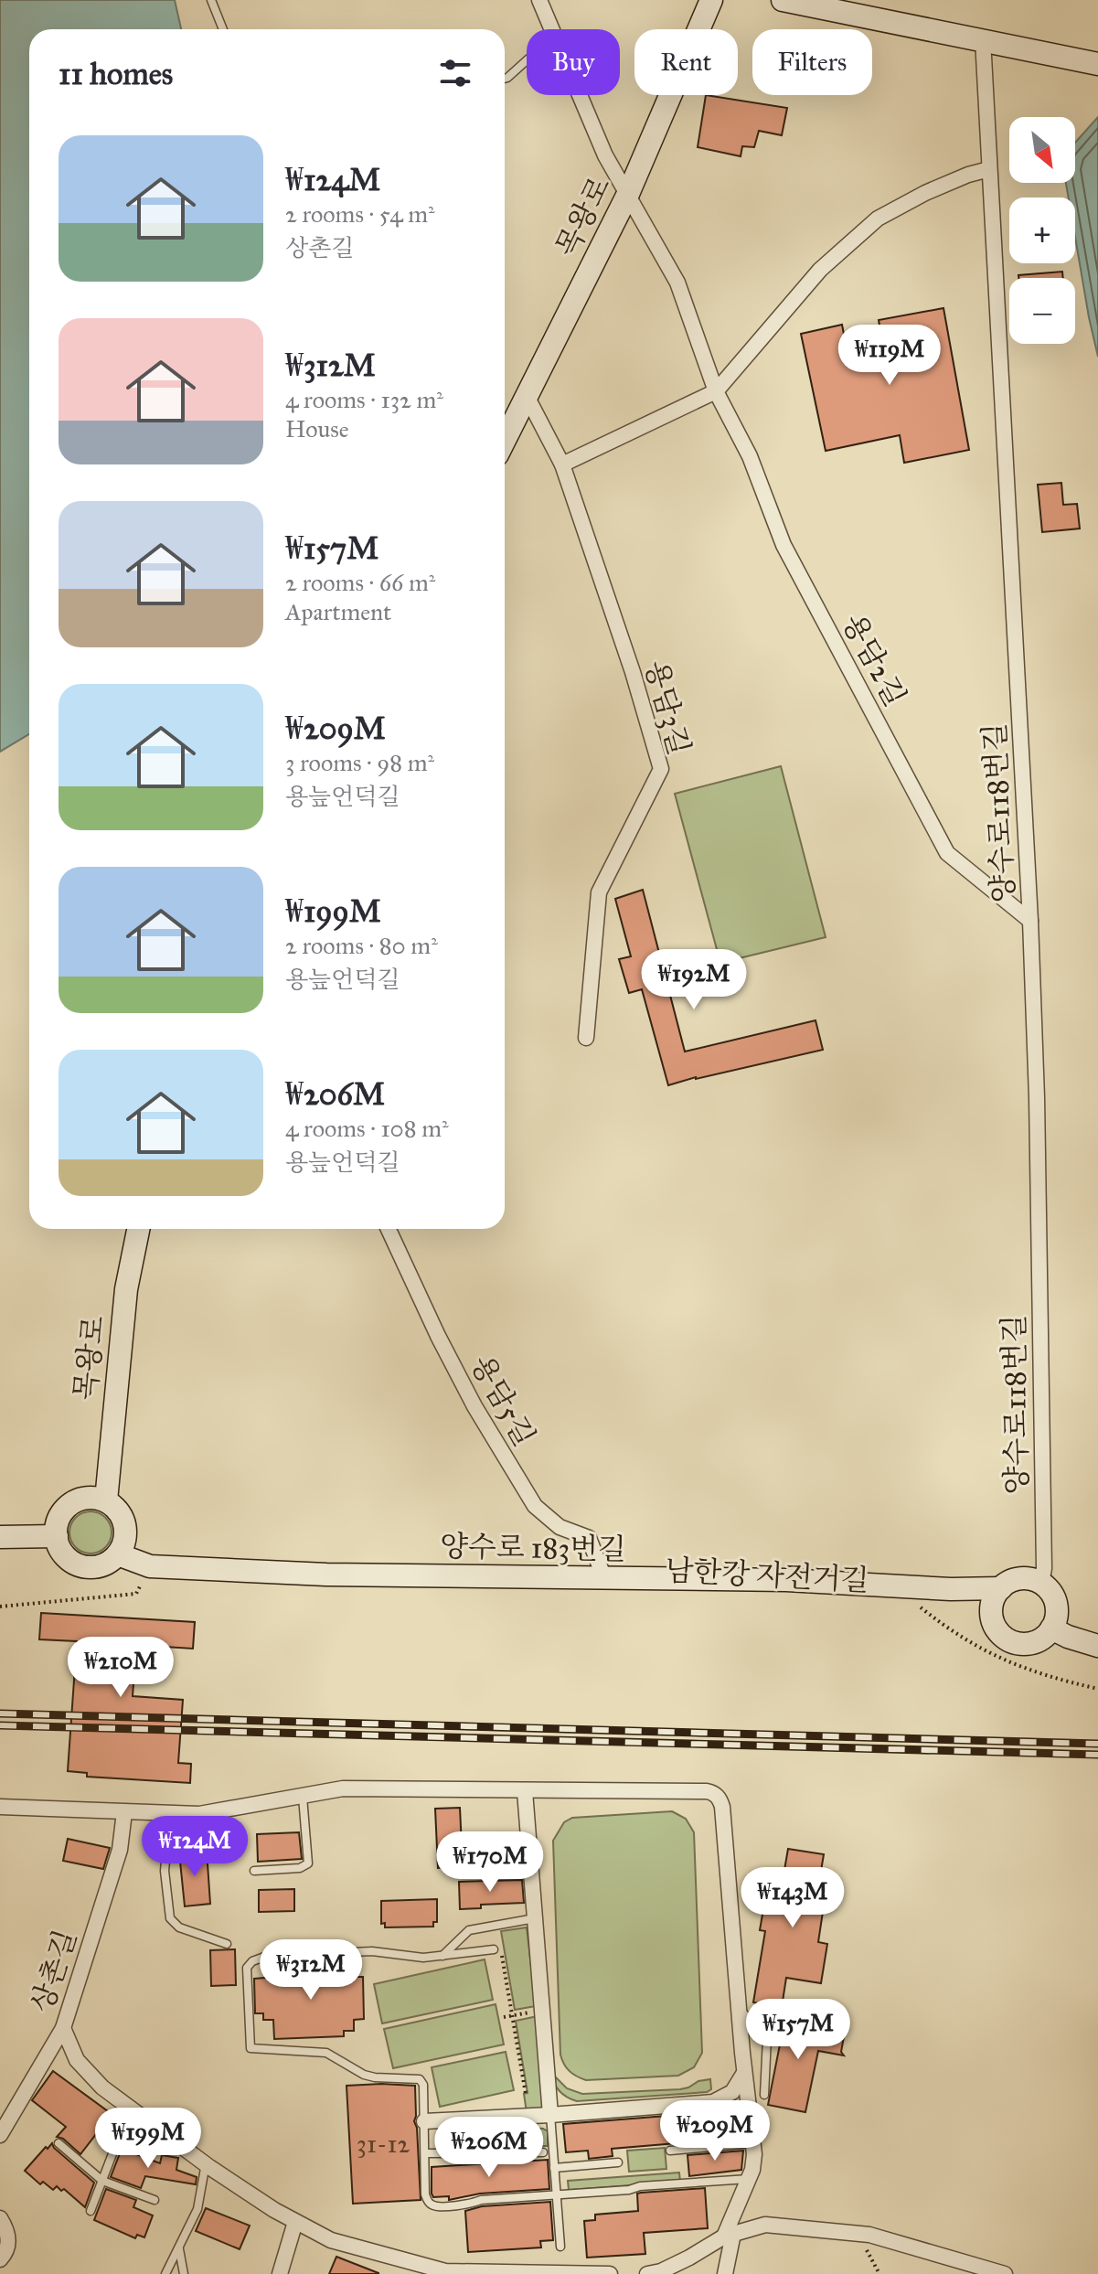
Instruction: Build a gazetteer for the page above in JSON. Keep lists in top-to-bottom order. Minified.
{"streets":{"street":["목왕로","용담2길","용담3길","양수로118번길","용담5길","양수로 183번길","상촌길"]},"crossings":[["목왕로","용담2길"],["목왕로","용담3길"],["목왕로","양수로 183번길"],["용담2길","양수로118번길"],["양수로118번길","양수로 183번길"],["용담5길","양수로 183번길"]],"house_numbers":["31-12"],"north":"bottom right","page":{"chip":["Buy","Rent","Filters"],"heading":"11 homes","map_buttons":["+","−"],"list":[{"name":"₩124M","note":"2 rooms · 54 m² · 상촌길"},{"name":"₩312M","note":"4 rooms · 132 m² · House"},{"name":"₩157M","note":"2 rooms · 66 m² · Apartment"},{"name":"₩209M","note":"3 rooms · 98 m² · 용늪언덕길"},{"name":"₩199M","note":"2 rooms · 80 m² · 용늪언덕길"},{"name":"₩206M","note":"4 rooms · 108 m² · 용늪언덕길"}],"price":["₩119M","₩192M","₩210M","₩124M","₩170M","₩143M","₩312M","₩157M","₩209M","₩199M","₩206M"]}}
